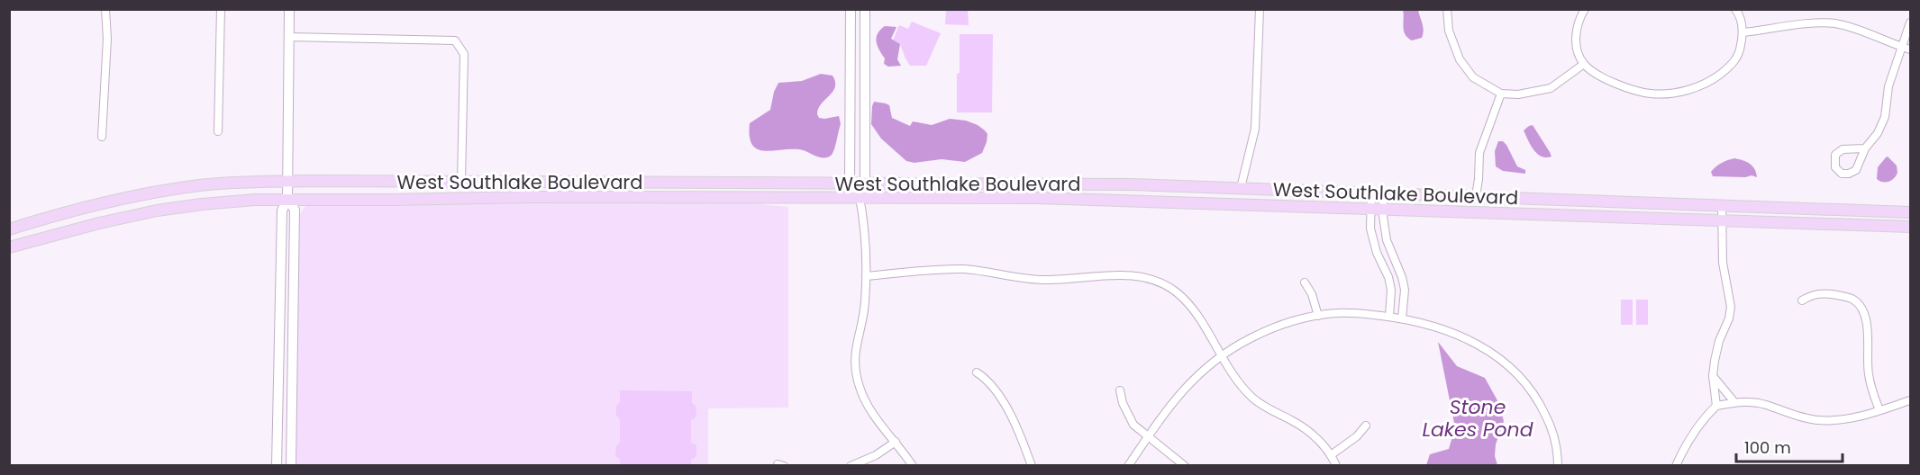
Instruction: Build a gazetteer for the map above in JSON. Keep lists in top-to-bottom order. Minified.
{"streets":{"main road":["West Southlake Boulevard"]},"water":["Stone Lakes Pond"],"scale_bar":"100 m"}
